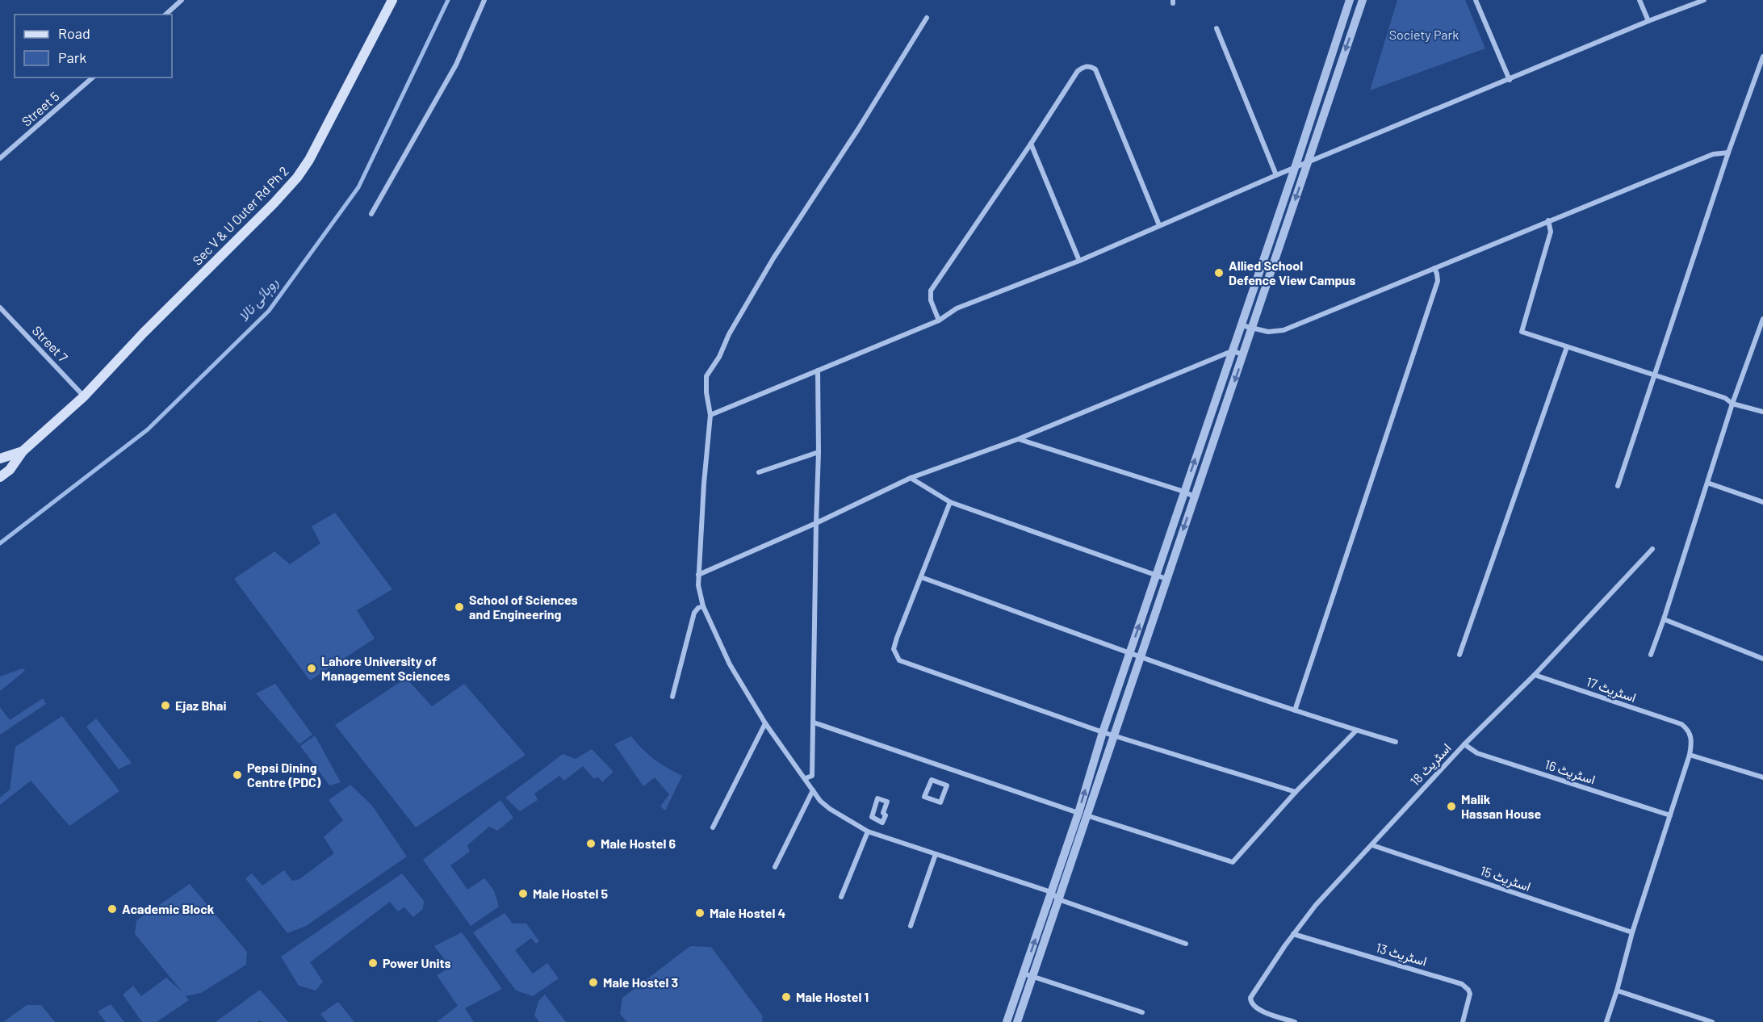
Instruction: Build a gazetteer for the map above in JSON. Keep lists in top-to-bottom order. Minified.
{"streets":{"main road":["Sec V & U Outer Rd Ph 2"],"street":["Street 5","Street 7","اسٹریٹ 17","اسٹریٹ 18","اسٹریٹ 16","اسٹریٹ 15","اسٹریٹ 13"]},"crossings":[["Sec V & U Outer Rd Ph 2","Street 7"],["اسٹریٹ 17","اسٹریٹ 18"],["اسٹریٹ 18","اسٹریٹ 16"],["اسٹریٹ 18","اسٹریٹ 15"],["اسٹریٹ 18","اسٹریٹ 13"]],"water":["روہائی نالا"],"parks":["Society Park"],"places":["Allied School Defence View Campus","School of Sciences and Engineering","Lahore University of Management Sciences","Ejaz Bhai","Pepsi Dining Centre (PDC)","Malik Hassan House","Male Hostel 6","Male Hostel 5","Academic Block","Male Hostel 4","Power Units","Male Hostel 3","Male Hostel 1"],"legend":["Road","Park"]}
